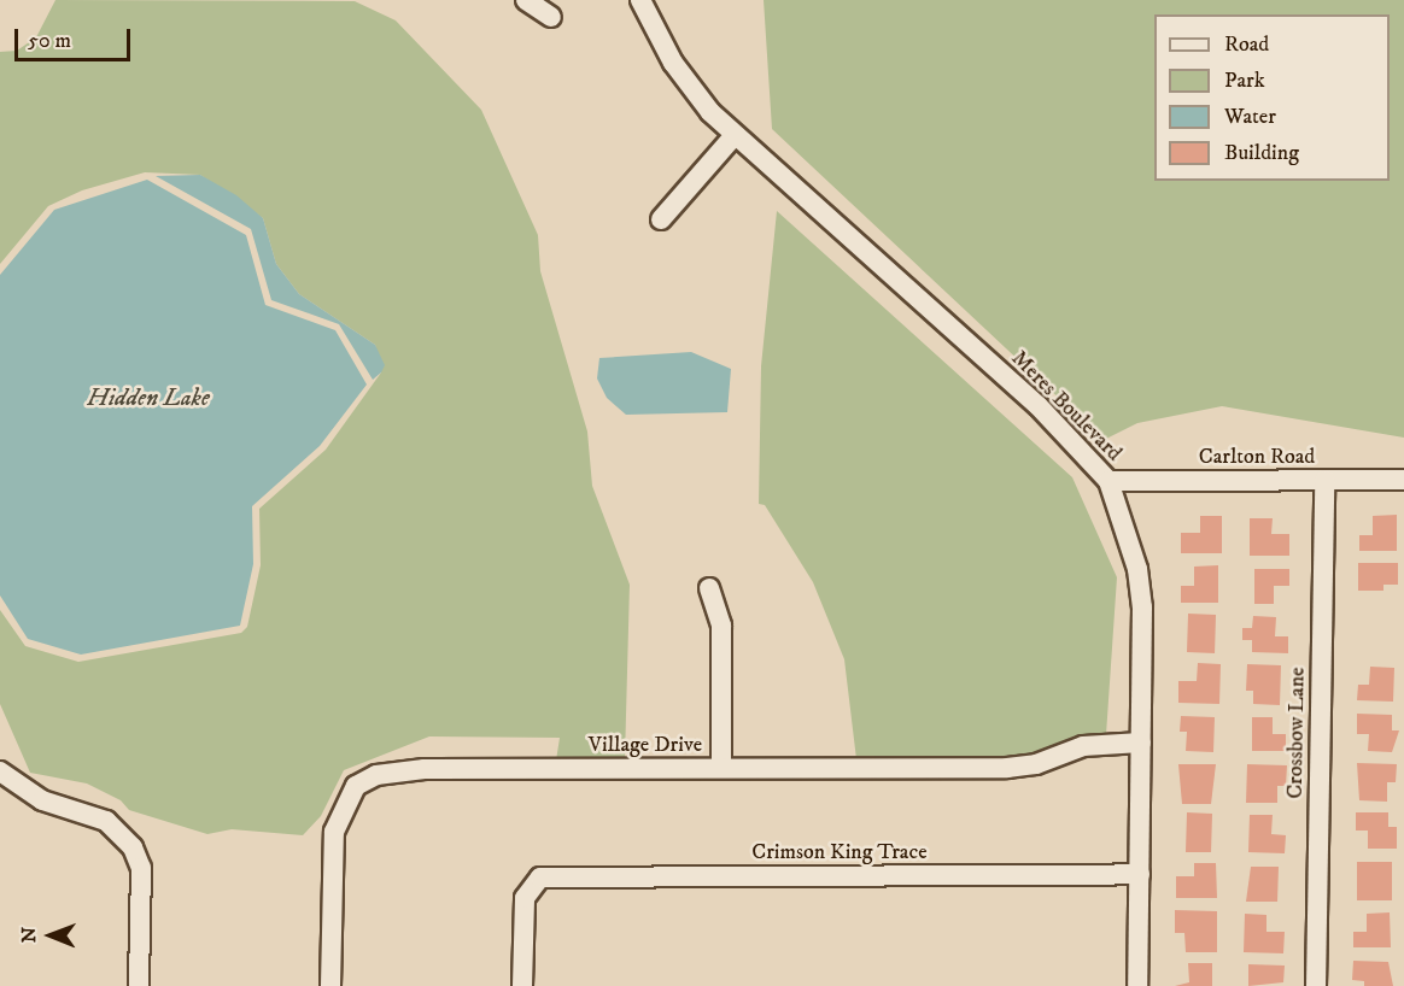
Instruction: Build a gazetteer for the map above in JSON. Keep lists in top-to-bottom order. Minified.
{"streets":{"street":["Meres Boulevard","Carlton Road","Crossbow Lane","Village Drive","Crimson King Trace"]},"crossings":[["Meres Boulevard","Carlton Road"],["Meres Boulevard","Village Drive"],["Meres Boulevard","Crimson King Trace"],["Carlton Road","Crossbow Lane"]],"water":["Hidden Lake"],"legend":["Road","Park","Water","Building"],"scale_bar":"50 m","north":"left"}
